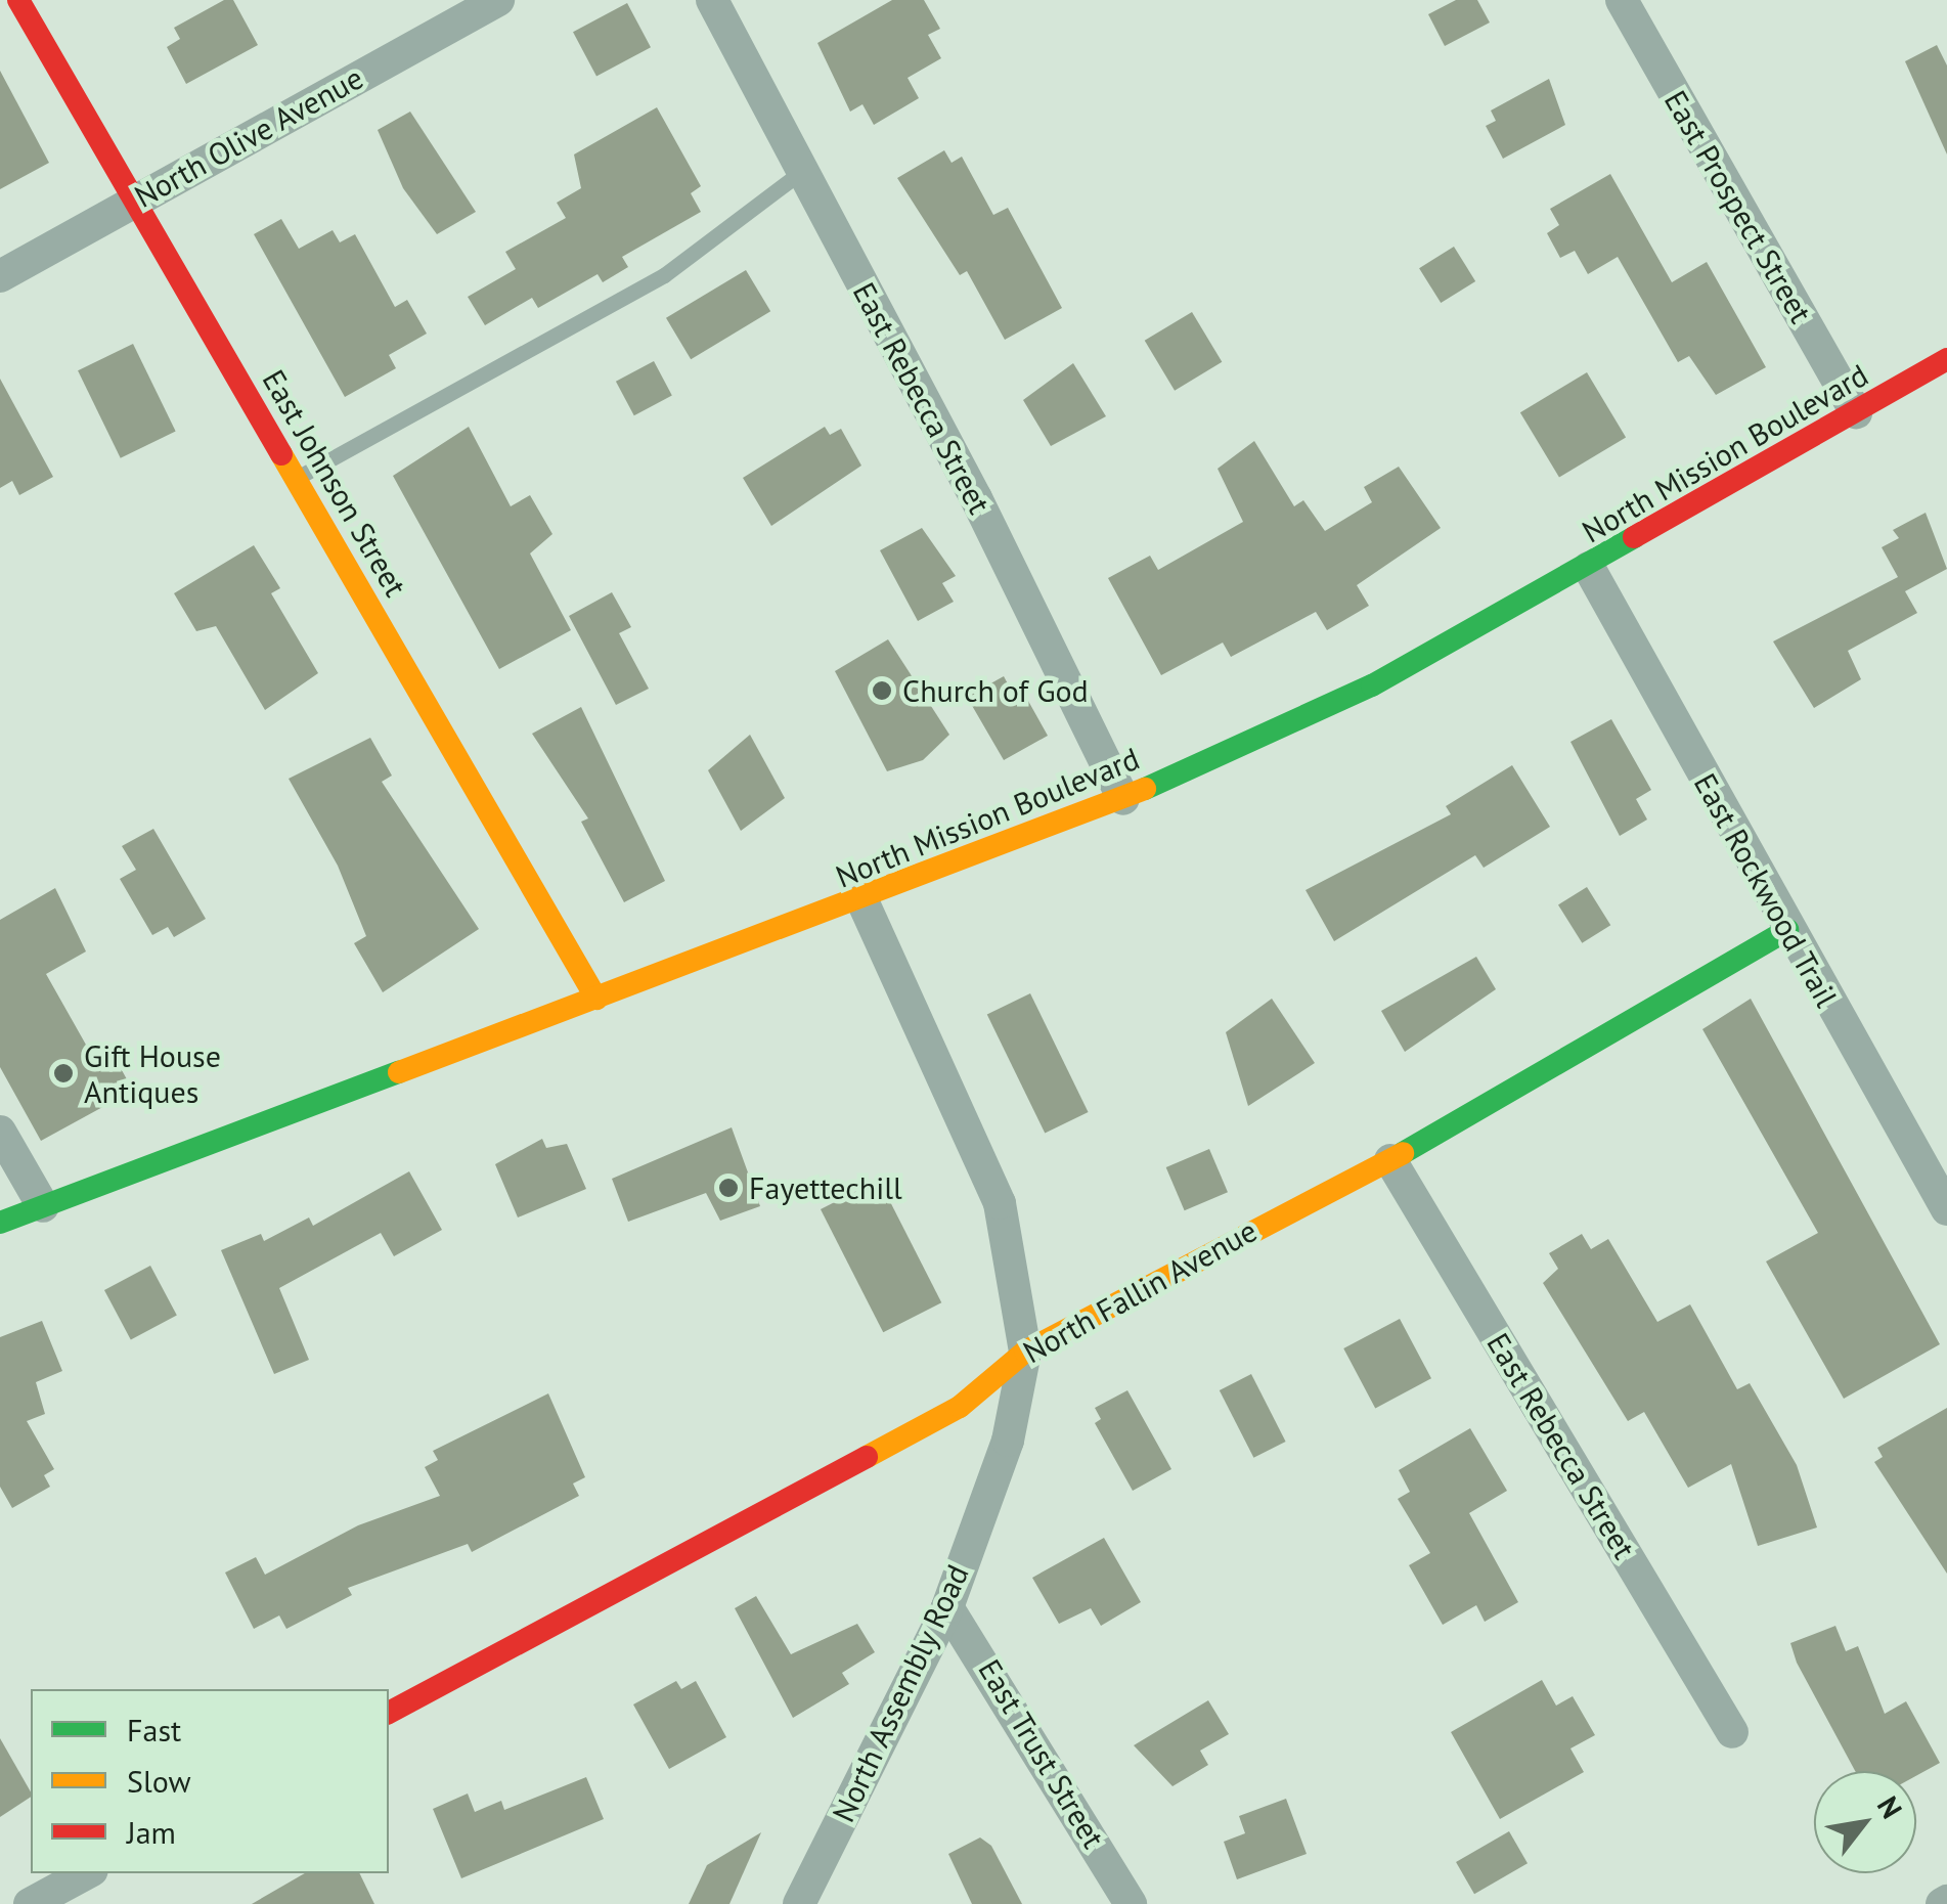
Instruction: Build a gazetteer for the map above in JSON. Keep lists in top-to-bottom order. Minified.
{"streets":{"street":["North Olive Avenue","East Prospect Street","East Rebecca Street","North Mission Boulevard","East Johnson Street","East Rockwood Trail","North Fallin Avenue","North Assembly Road","East Trust Street"]},"crossings":[["North Olive Avenue","East Johnson Street"],["East Prospect Street","North Mission Boulevard"],["East Rebecca Street","North Mission Boulevard"],["East Rebecca Street","North Fallin Avenue"],["North Mission Boulevard","East Johnson Street"],["North Mission Boulevard","East Rockwood Trail"],["North Mission Boulevard","North Assembly Road"],["East Rockwood Trail","North Fallin Avenue"],["North Fallin Avenue","North Assembly Road"],["North Assembly Road","East Trust Street"]],"places":["Church of God","Gift House Antiques","Fayettechill"],"legend":["Fast","Slow","Jam"],"north":"top right"}
